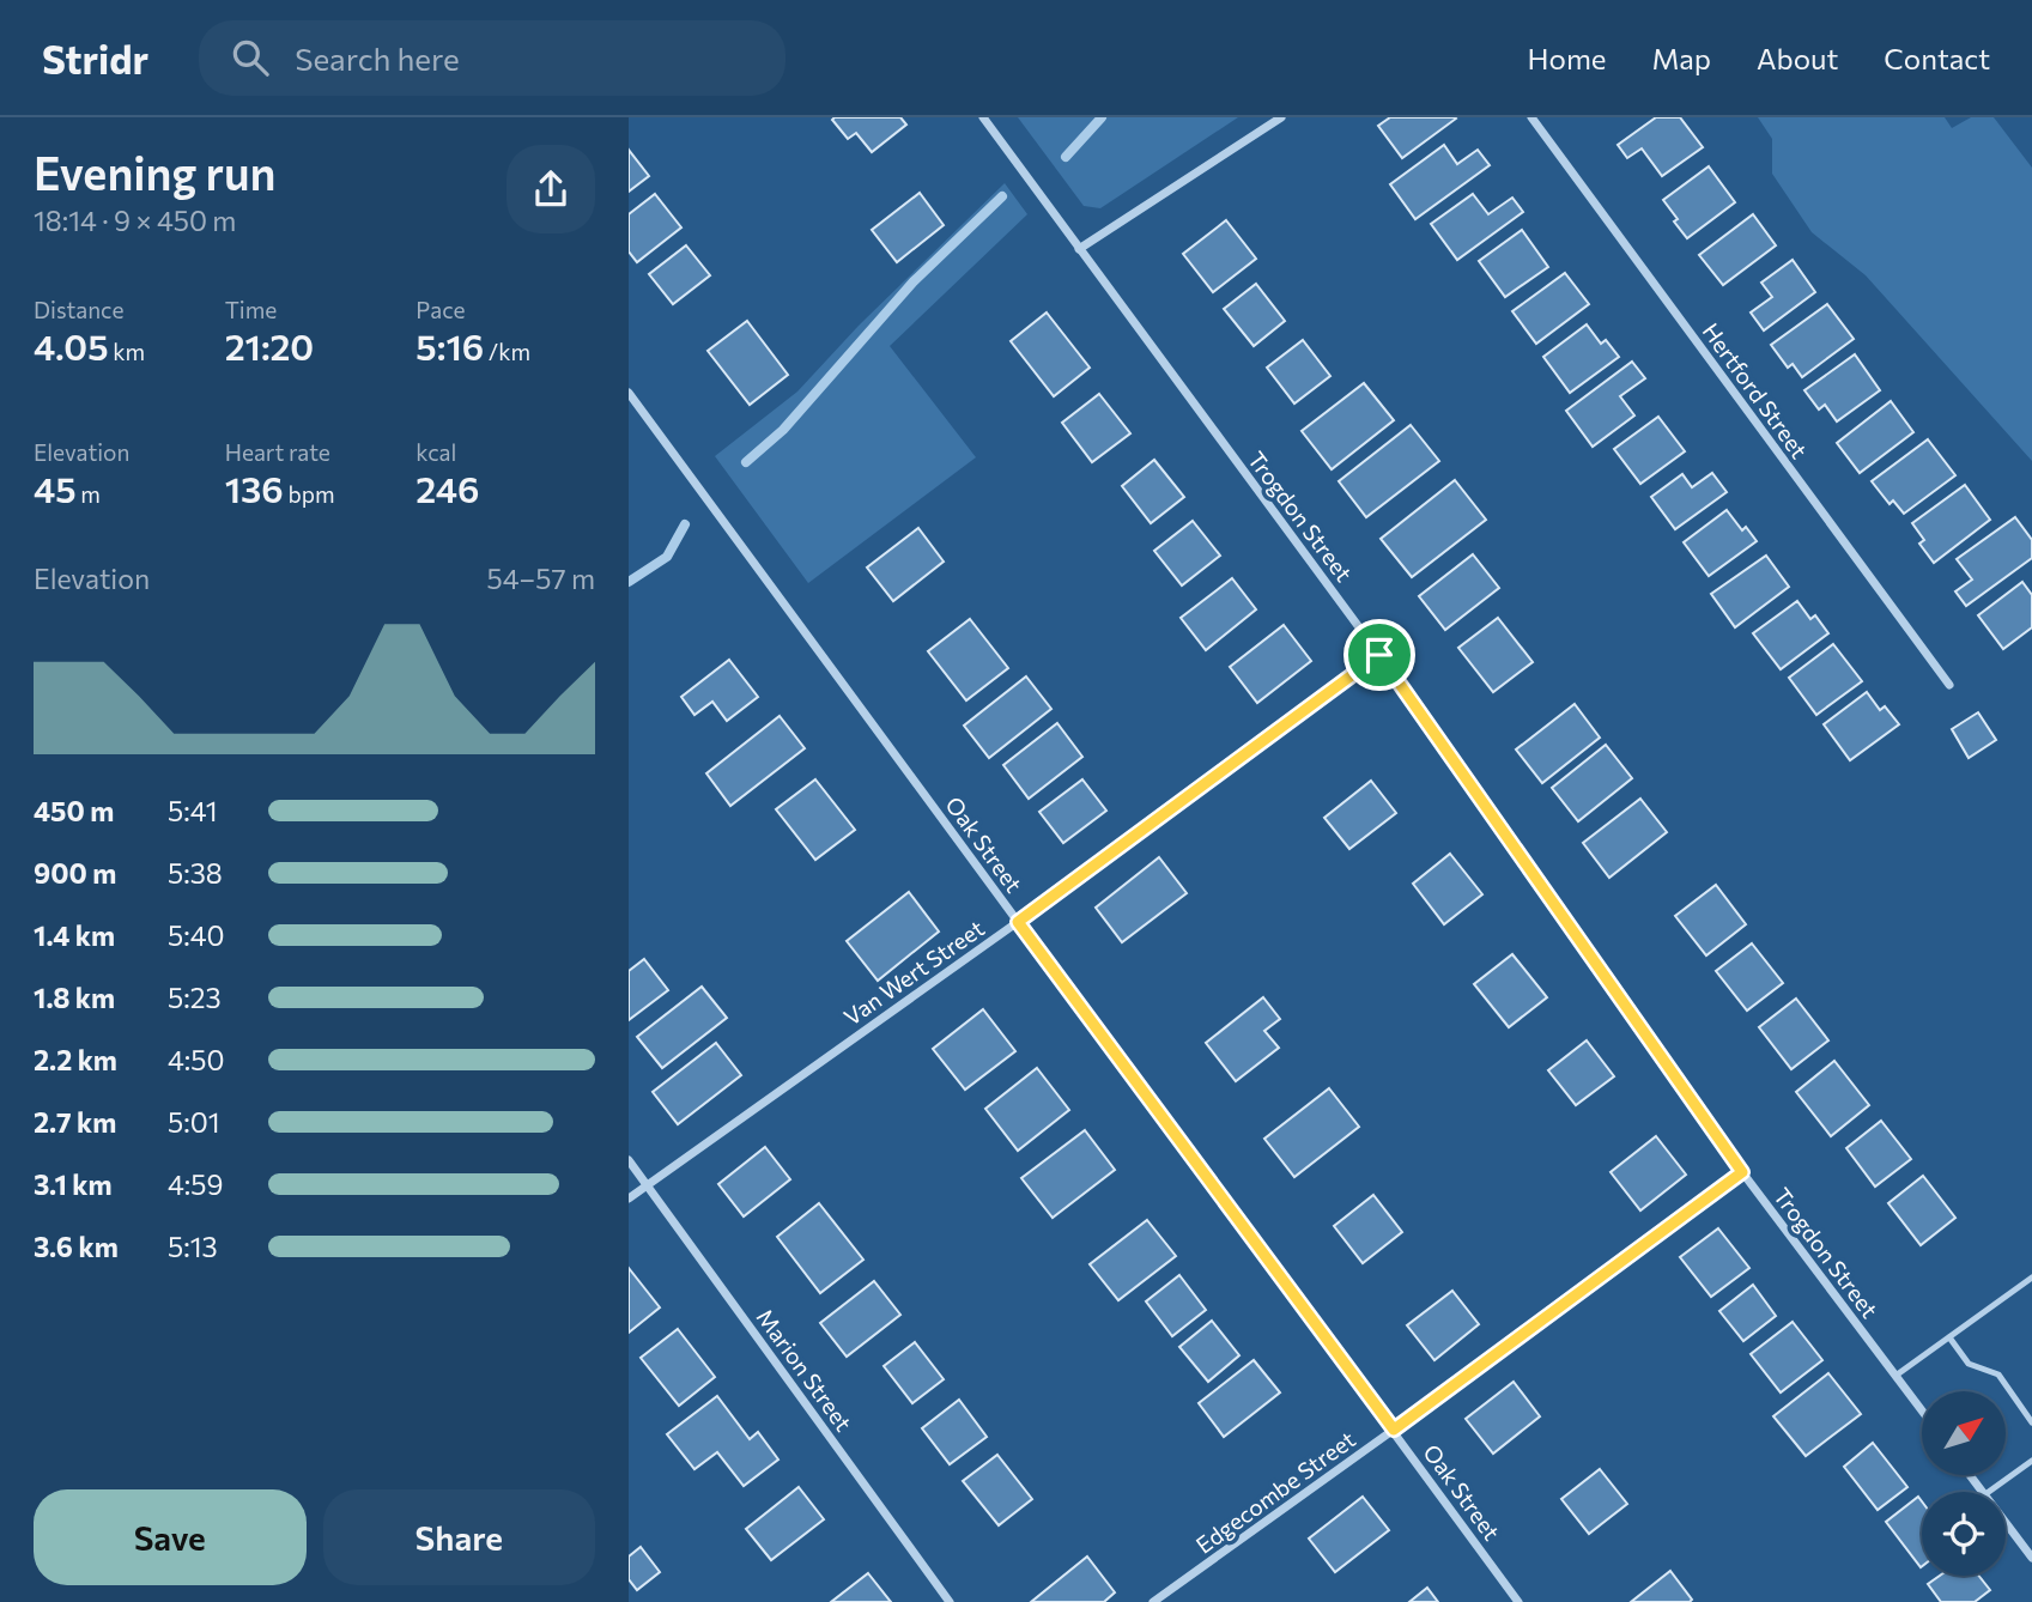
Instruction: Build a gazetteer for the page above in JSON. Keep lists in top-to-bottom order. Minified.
{"streets":{"street":["Hertford Street","Trogdon Street","Oak Street","Van Wert Street","Marion Street","Edgecombe Street"]},"crossings":[["Trogdon Street","Van Wert Street"],["Trogdon Street","Edgecombe Street"],["Oak Street","Van Wert Street"],["Oak Street","Edgecombe Street"],["Van Wert Street","Marion Street"]],"north":"top right","page":{"header":"Stridr","search":"Search here","nav":["Home","Map","About","Contact"],"heading":["Evening run","18:14 · 9 × 450 m"],"stats":[["Distance","4.05 km"],["Time","21:20"],["Pace","5:16 /km"],["Elevation","45 m"],["Heart rate","136 bpm"],["kcal","246"]],"chart":["Elevation","54–57 m"],"list":[{"name":"450 m","note":"5:41"},{"name":"900 m","note":"5:38"},{"name":"1.4 km","note":"5:40"},{"name":"1.8 km","note":"5:23"},{"name":"2.2 km","note":"4:50"},{"name":"2.7 km","note":"5:01"},{"name":"3.1 km","note":"4:59"},{"name":"3.6 km","note":"5:13"}],"buttons":["Save","Share"]}}
